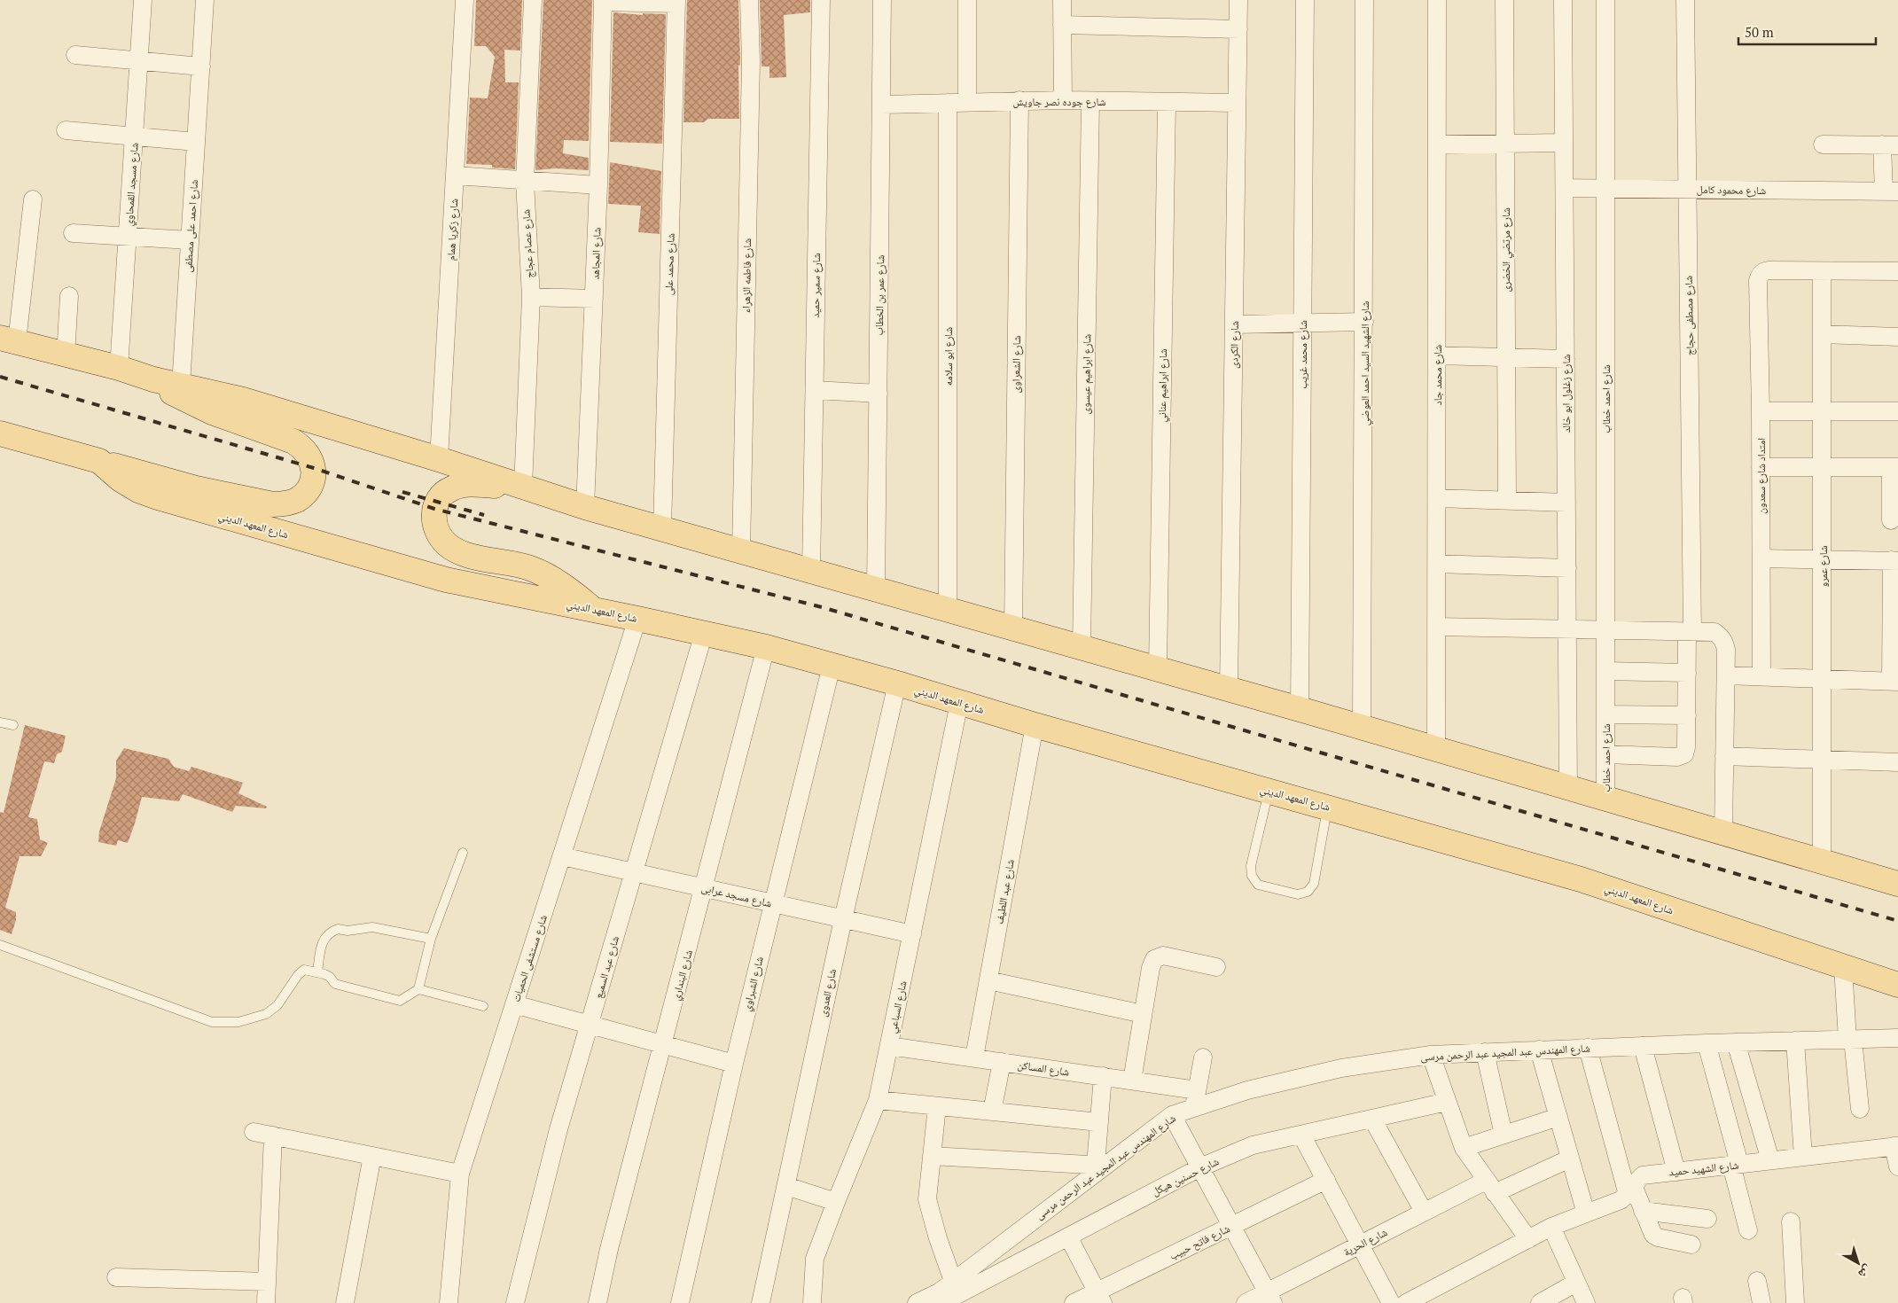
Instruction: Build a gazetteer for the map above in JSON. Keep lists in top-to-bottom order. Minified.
{"streets":{"main road":["شارع المعهد الديني"],"street":["شارع جوده نصر جاويش","شارع مسجد القمحاوي","شارع محمود كامل","شارع احمد على مصطفى","شارع زكريا همام","شارع عصام عجاج","شارع مرتضي الخضرى","شارع المجاهد","شارع محمد على","شارع فاطمه الزهراء","شارع سمير حميد","شارع عمر بن الخطاب","شارع مصطفى حجاج","شارع الكردى","شارع محمد غريب","شارع ابو سلامه","شارع الشهيد السيد احمد العوضي","شارع الشعراوى","شارع ابراهيم عيسوى","شارع محمد جاد","شارع ابراهيم عناني","شارع زغلول ابو خالد","شارع احمد خطاب","امتداد شارع سعدون","شارع عمرو","شارع عبد اللطيف","شارع مسجد عرابى","شارع مستشفى الحميات","شارع عبد السميع","شارع البنداري","شارع الشبراوي","شارع العدوى","شارع السباعي","شارع المهندس عبد المجيد عبد الرحمن مرسى","شارع المساكن","شارع الشهيد حميد","شارع حسنين هيكل","شارع فاتح حبيب","شارع الحرية"]},"crossings":[["شارع جوده نصر جاويش","شارع عمر بن الخطاب"],["شارع جوده نصر جاويش","شارع الكردى"],["شارع جوده نصر جاويش","شارع ابو سلامه"],["شارع جوده نصر جاويش","شارع الشعراوى"],["شارع جوده نصر جاويش","شارع ابراهيم عيسوى"],["شارع جوده نصر جاويش","شارع ابراهيم عناني"],["شارع محمود كامل","شارع مصطفى حجاج"],["شارع محمود كامل","شارع زغلول ابو خالد"],["شارع محمود كامل","شارع احمد خطاب"],["شارع مصطفى حجاج","شارع احمد خطاب"],["امتداد شارع سعدون","شارع عمرو"],["شارع المعهد الديني","شارع عبد اللطيف"],["شارع المعهد الديني","شارع مستشفى الحميات"],["شارع المعهد الديني","شارع عبد السميع"],["شارع المعهد الديني","شارع البنداري"],["شارع المعهد الديني","شارع الشبراوي"],["شارع المعهد الديني","شارع العدوى"],["شارع المعهد الديني","شارع السباعي"],["شارع عبد اللطيف","شارع المساكن"],["شارع مسجد عرابى","شارع مستشفى الحميات"],["شارع مسجد عرابى","شارع عبد السميع"],["شارع مسجد عرابى","شارع البنداري"],["شارع مسجد عرابى","شارع الشبراوي"],["شارع مسجد عرابى","شارع العدوى"],["شارع مسجد عرابى","شارع السباعي"],["شارع السباعي","شارع المساكن"],["شارع المهندس عبد المجيد عبد الرحمن مرسى","شارع حسنين هيكل"]],"scale_bar":"50 m","north":"bottom right"}
